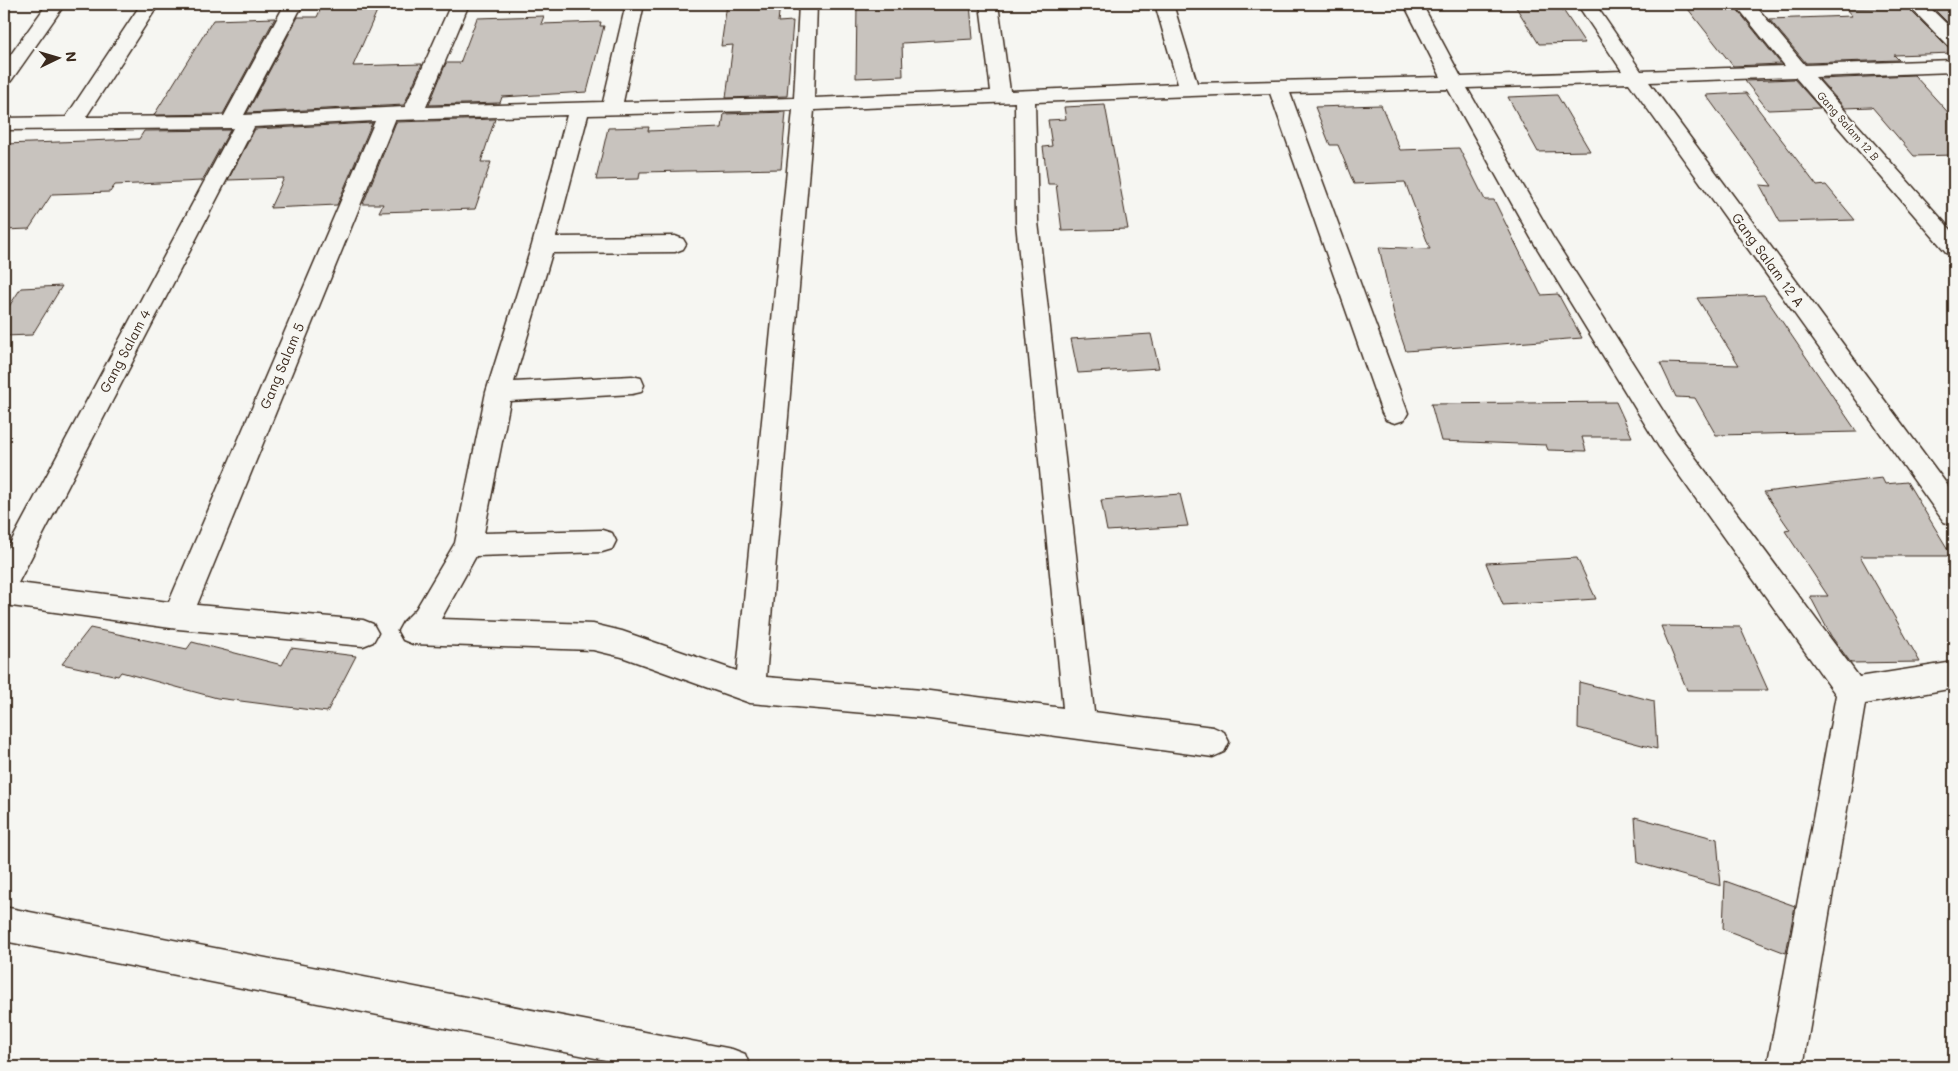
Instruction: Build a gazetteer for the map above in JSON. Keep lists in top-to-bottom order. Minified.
{"streets":{"street":["Gang Salam 12 B","Gang Salam 12 A","Gang Salam 4","Gang Salam 5"]},"north":"right"}
